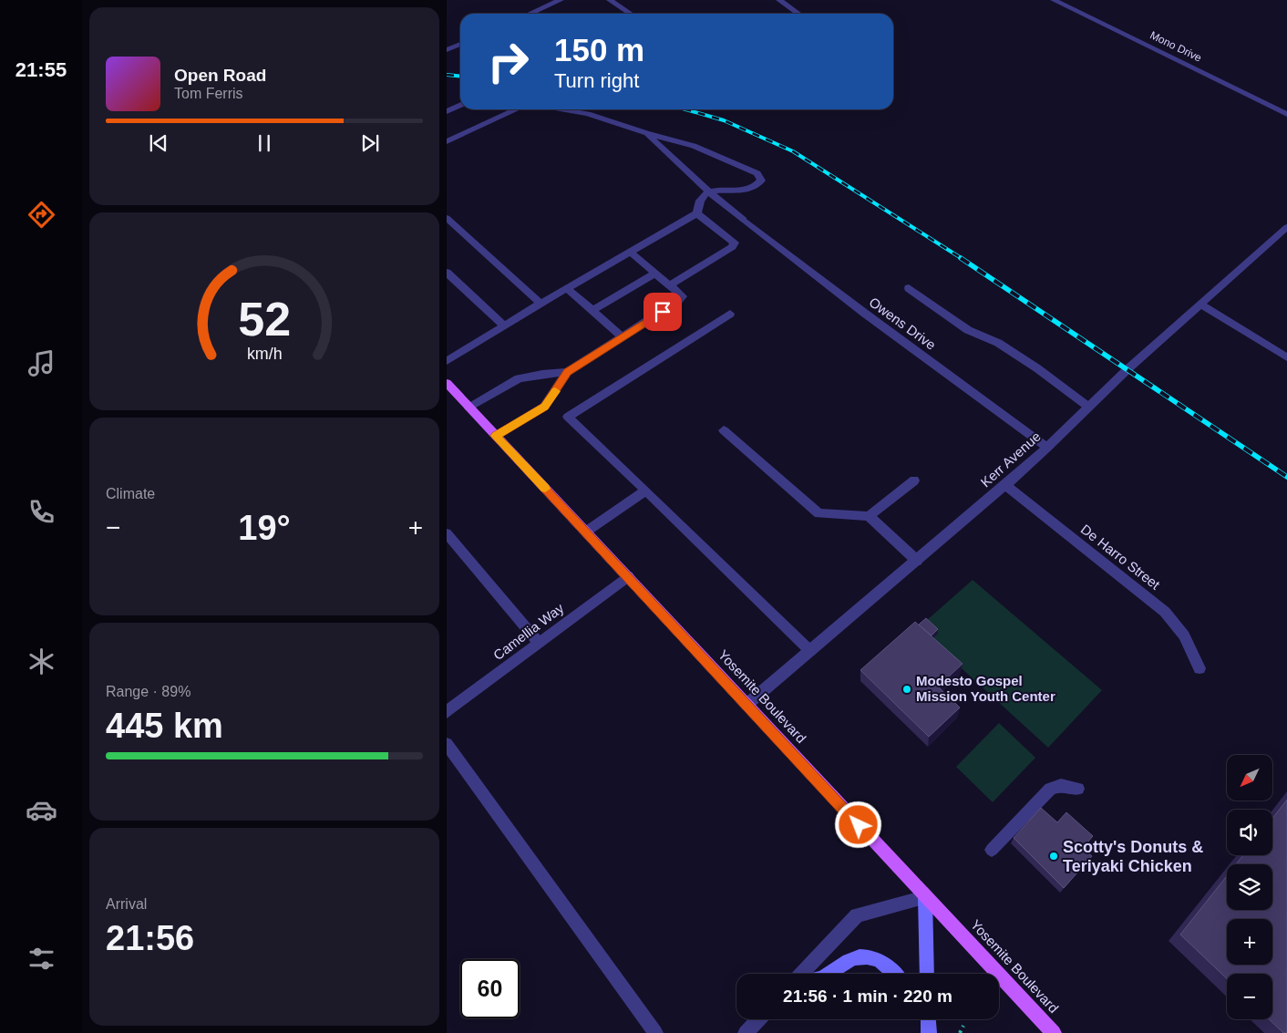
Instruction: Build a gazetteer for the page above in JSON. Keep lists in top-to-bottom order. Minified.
{"streets":{"main road":["Yosemite Boulevard"],"street":["Mono Drive","Owens Drive","Kerr Avenue","De Harro Street","Camellia Way"]},"crossings":[["Owens Drive","Kerr Avenue"],["Kerr Avenue","De Harro Street"],["Kerr Avenue","Yosemite Boulevard"],["Camellia Way","Yosemite Boulevard"]],"places":["Modesto Gospel Mission Youth Center","Scotty's Donuts & Teriyaki Chicken"],"north":"bottom left","page":{"tabs":"21:55","turn":["150 m","Turn right"],"song":["Open Road","Tom Ferris"],"tile":["Climate",["Range · 89%","445 km"],["Arrival","21:56"]],"heat":["−","19°","+"],"map_buttons":["+","−"],"limit":"60","trip":"21:56 · 1 min · 220 m","gauge":["52","km/h"]}}
